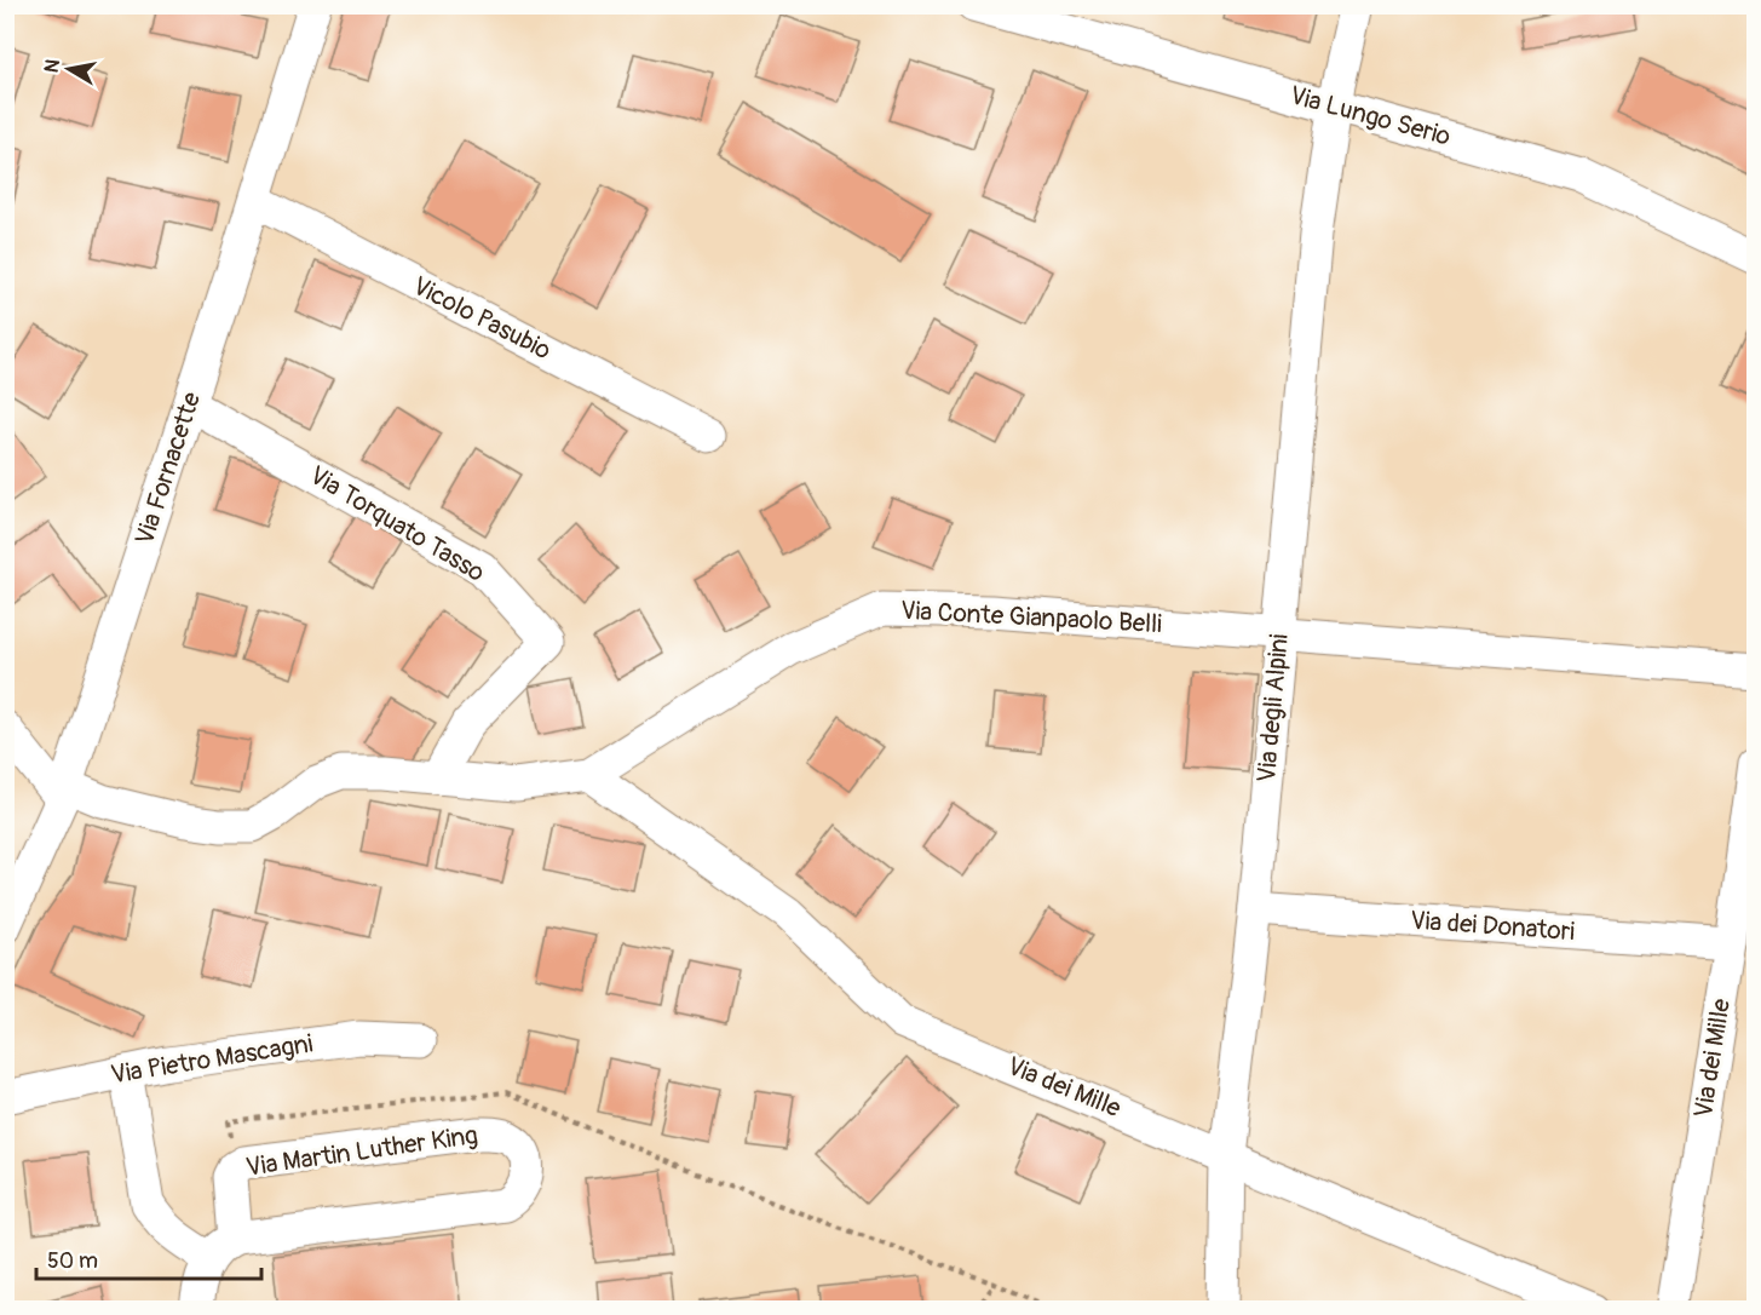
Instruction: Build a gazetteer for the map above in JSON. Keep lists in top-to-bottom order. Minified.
{"streets":{"street":["Via Lungo Serio","Vicolo Pasubio","Via Fornacette","Via Torquato Tasso","Via Conte Gianpaolo Belli","Via degli Alpini","Via dei Donatori","Via dei Mille","Via Pietro Mascagni","Via Martin Luther King"]},"crossings":[["Via Lungo Serio","Via degli Alpini"],["Vicolo Pasubio","Via Fornacette"],["Via Fornacette","Via Torquato Tasso"],["Via Fornacette","Via Conte Gianpaolo Belli"],["Via Torquato Tasso","Via Conte Gianpaolo Belli"],["Via Conte Gianpaolo Belli","Via degli Alpini"],["Via Conte Gianpaolo Belli","Via dei Mille"],["Via degli Alpini","Via dei Donatori"],["Via degli Alpini","Via dei Mille"],["Via dei Donatori","Via dei Mille"]],"scale_bar":"50 m","north":"left"}
